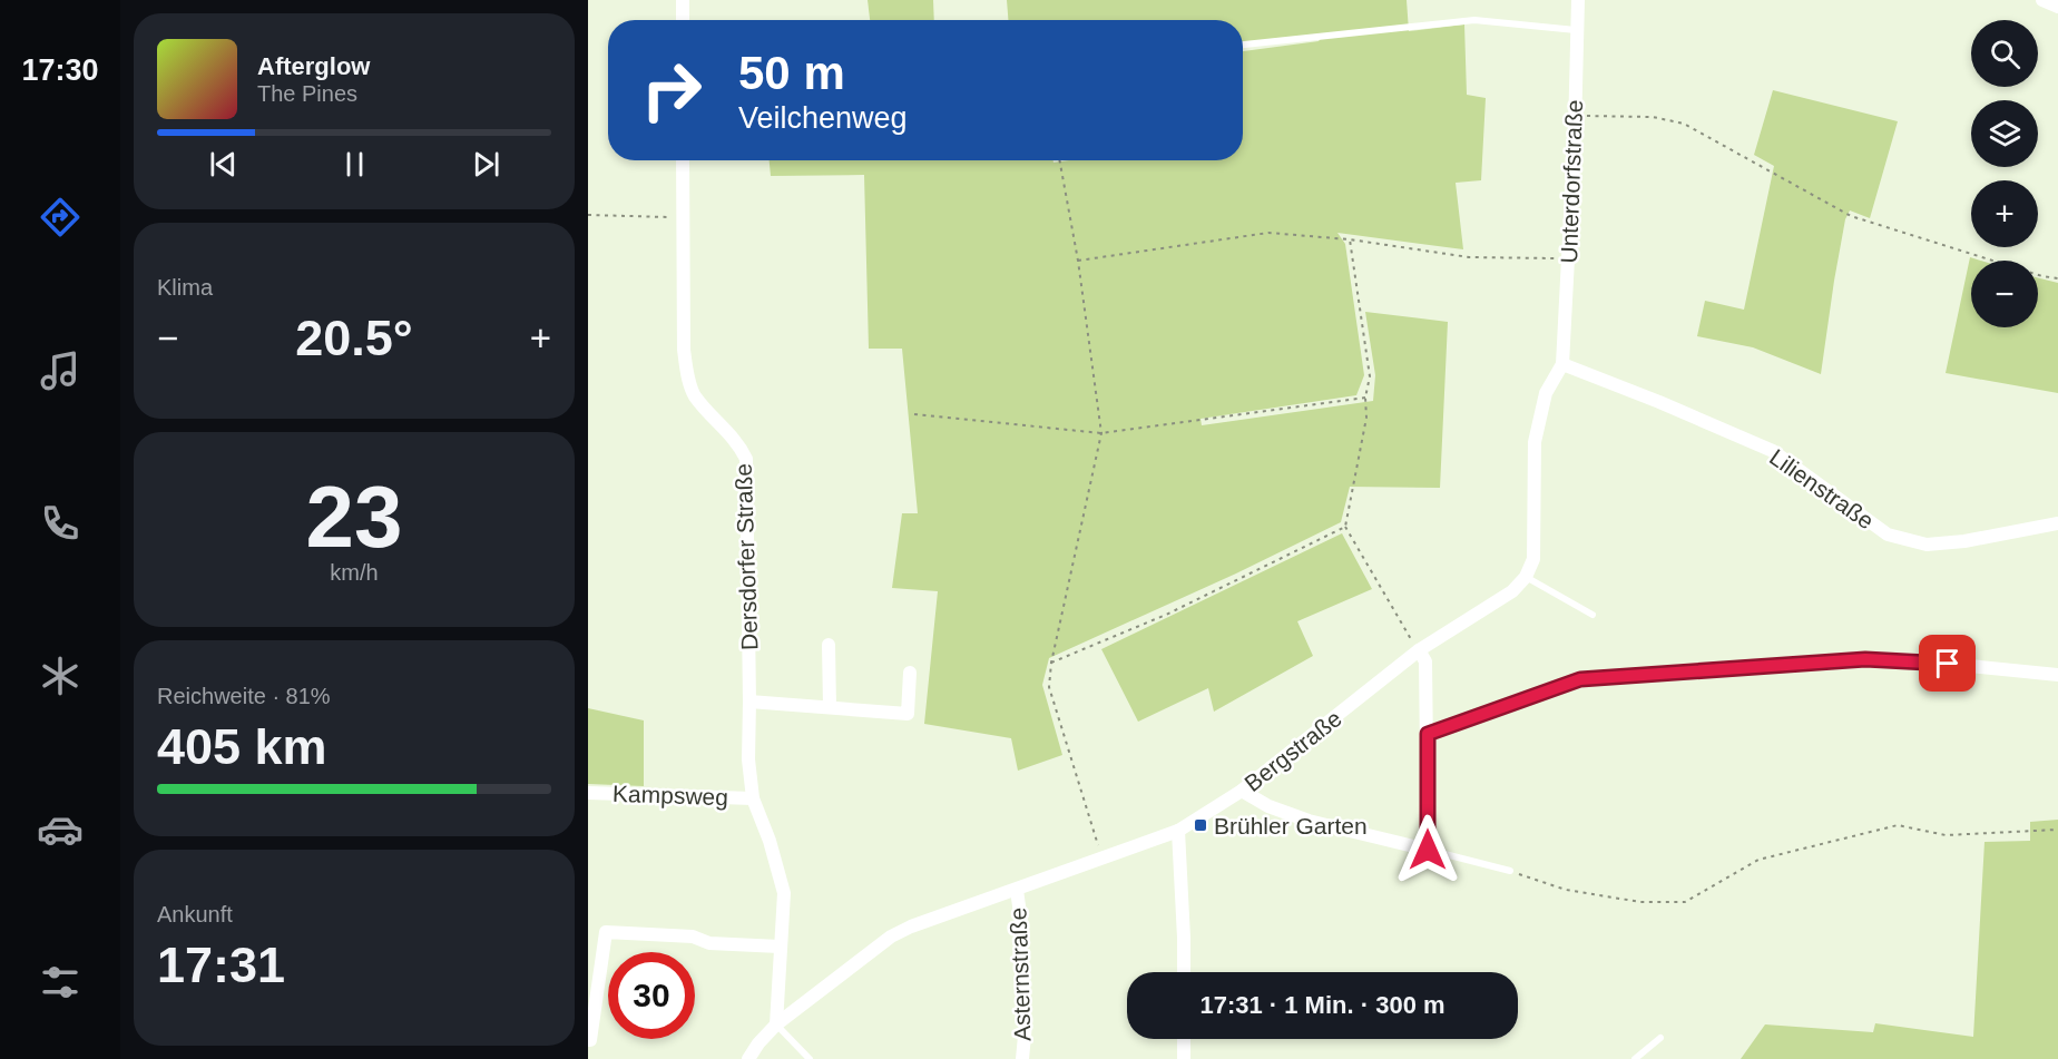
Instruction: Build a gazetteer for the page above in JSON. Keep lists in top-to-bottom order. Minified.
{"streets":{"street":["Unterdorfstraße","Lilienstraße","Dersdorfer Straße","Bergstraße","Kampsweg","Asternstraße"]},"crossings":[["Unterdorfstraße","Lilienstraße"],["Dersdorfer Straße","Bergstraße"],["Dersdorfer Straße","Kampsweg"],["Bergstraße","Asternstraße"]],"places":{"transit":["Brühler Garten"]},"page":{"tabs":"17:30","map_buttons":["+","−"],"turn":["50 m","Veilchenweg"],"song":["Afterglow","The Pines"],"tile":["Klima",["23","km/h"],["Reichweite · 81%","405 km"],["Ankunft","17:31"]],"heat":["−","20.5°","+"],"limit":"30","trip":"17:31 · 1 Min. · 300 m"}}
